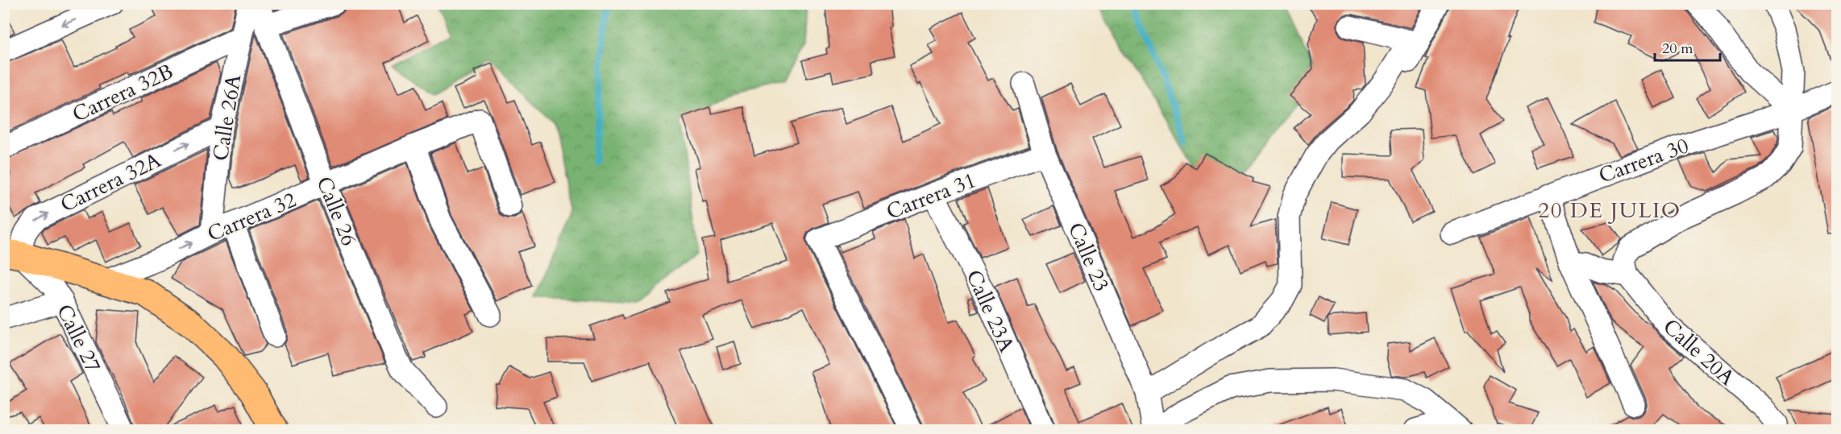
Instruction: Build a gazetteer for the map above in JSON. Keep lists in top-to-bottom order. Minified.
{"streets":{"street":["Carrera 32B","Calle 26A","Carrera 30","Carrera 32A","Carrera 31","Calle 26","Carrera 32","Calle 23","Calle 23A","Calle 27","Calle 20A"]},"crossings":[["Carrera 32B","Calle 26A"],["Calle 26A","Carrera 32A"],["Calle 26A","Carrera 32"],["Carrera 32A","Calle 27"],["Carrera 31","Calle 23"],["Carrera 31","Calle 23A"],["Calle 26","Carrera 32"]],"districts":["20 DE JULIO"],"scale_bar":"20 m"}
